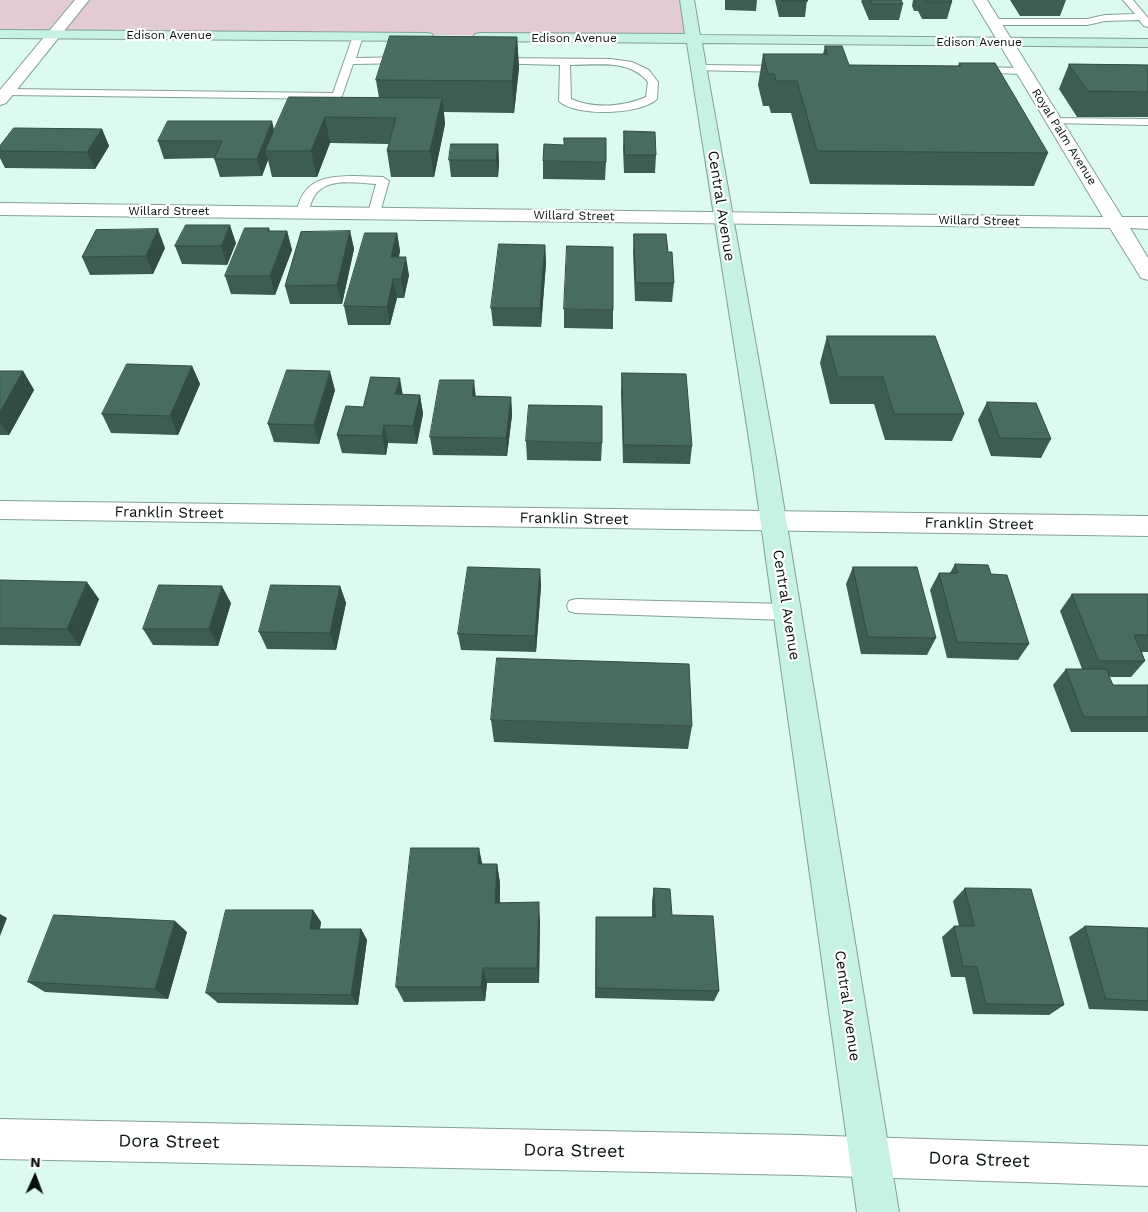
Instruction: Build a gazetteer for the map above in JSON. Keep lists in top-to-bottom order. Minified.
{"streets":{"street":["Edison Avenue","Royal Palm Avenue","Central Avenue","Willard Street","Franklin Street","Dora Street"]},"crossings":[["Edison Avenue","Royal Palm Avenue"],["Edison Avenue","Central Avenue"],["Royal Palm Avenue","Willard Street"],["Central Avenue","Willard Street"],["Central Avenue","Franklin Street"],["Central Avenue","Dora Street"]],"north":"top"}
